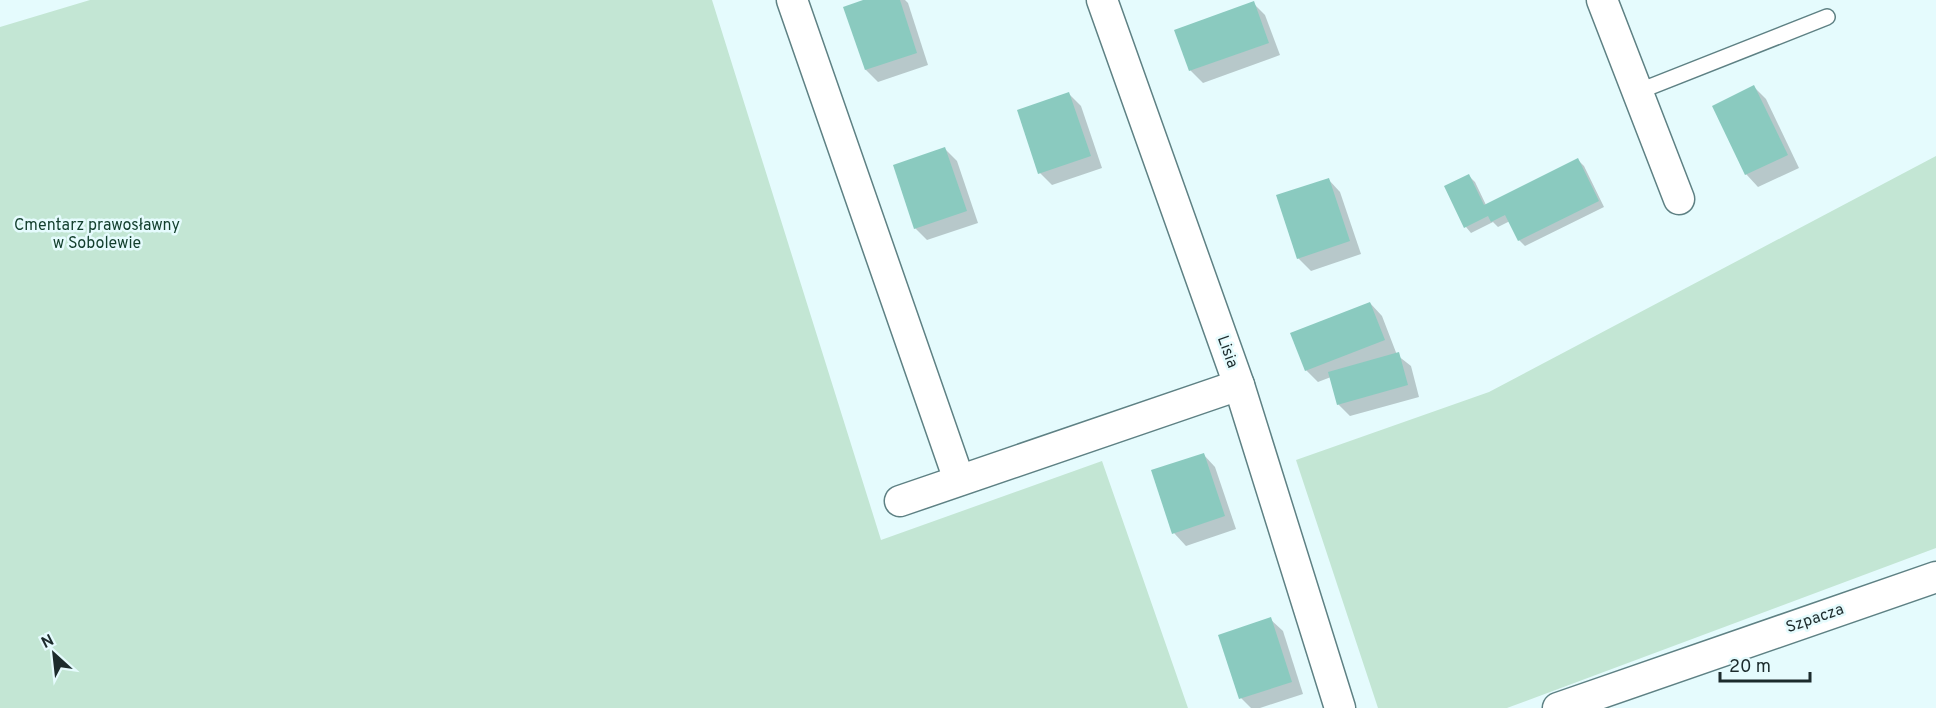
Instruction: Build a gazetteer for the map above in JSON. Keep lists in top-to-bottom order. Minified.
{"streets":{"street":["Lisia","Szpacza"]},"parks":["Cmentarz prawosławny w Sobolewie"],"scale_bar":"20 m","north":"top left"}
